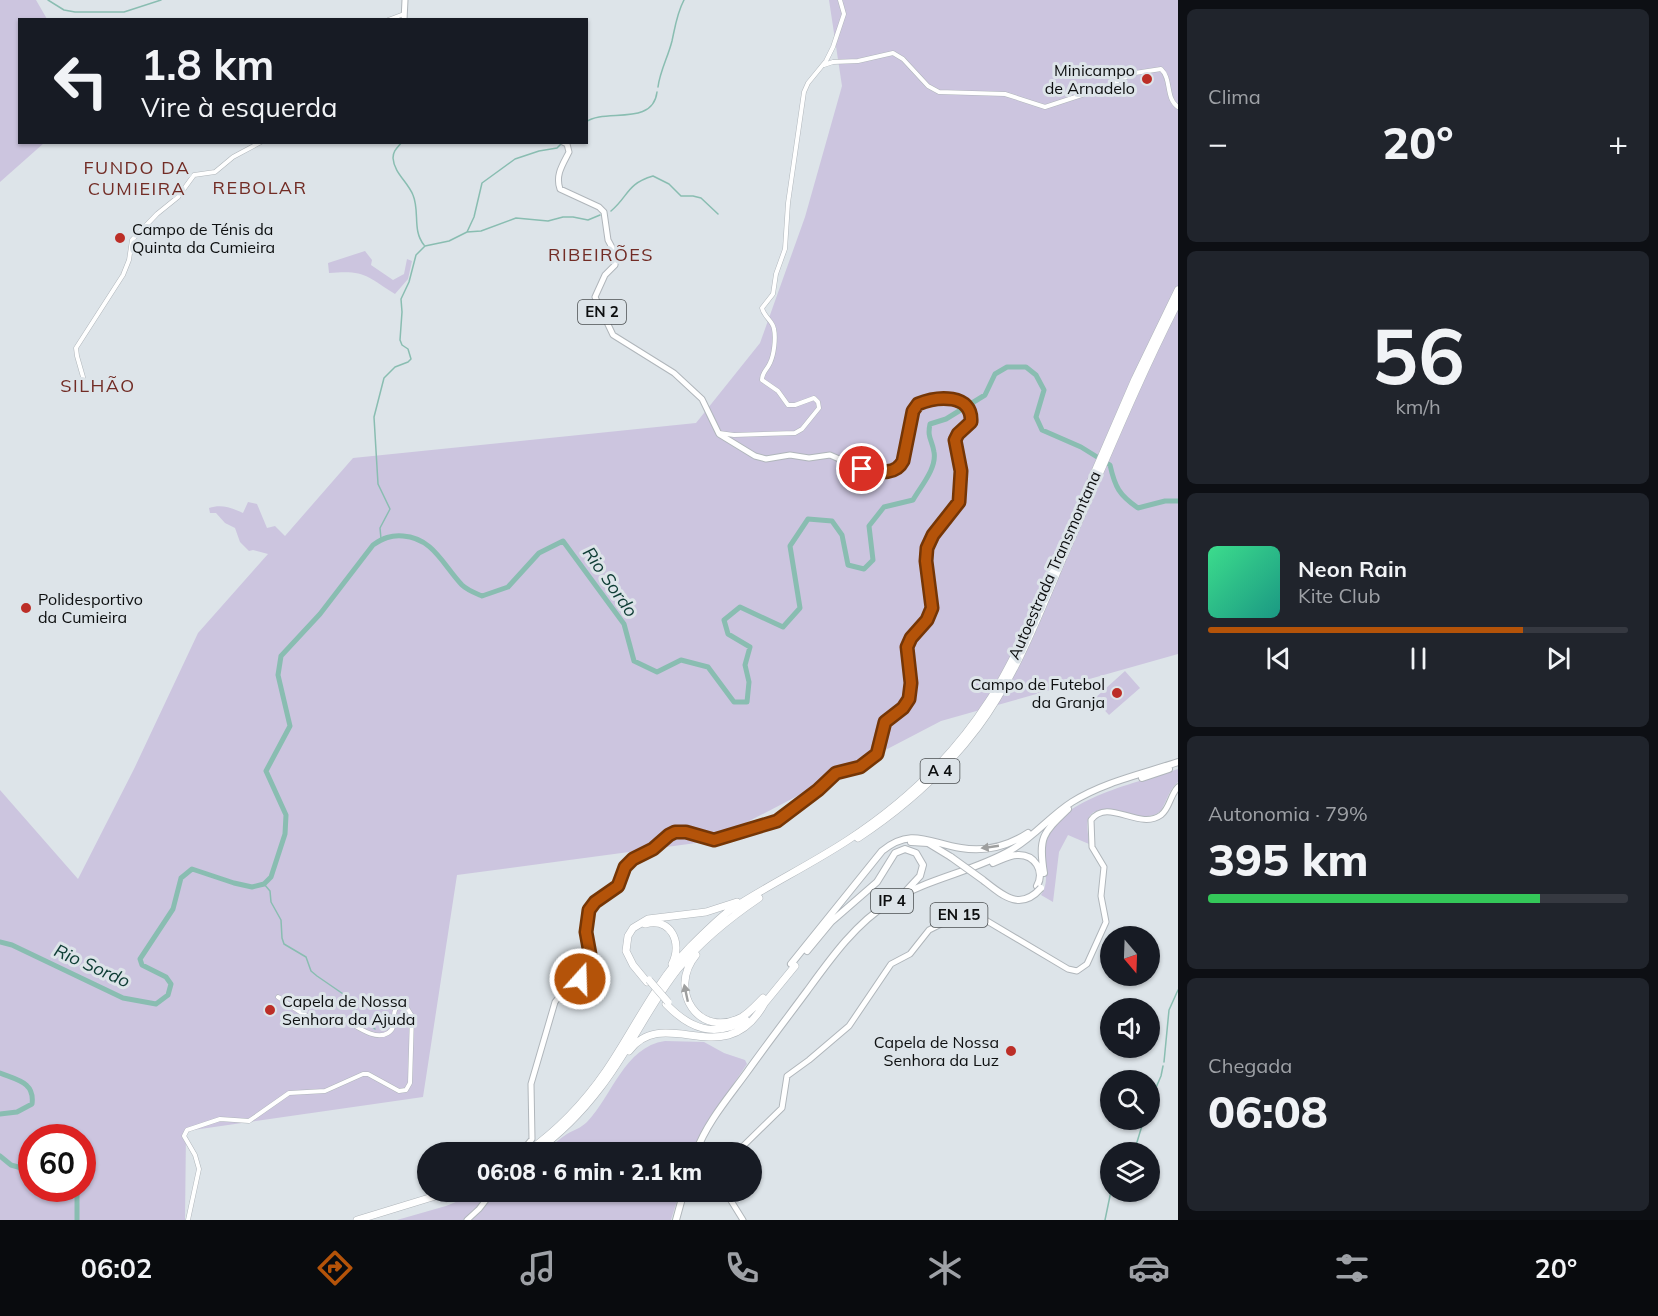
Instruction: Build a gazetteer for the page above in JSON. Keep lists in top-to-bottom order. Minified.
{"streets":{"highway":["Autoestrada Transmontana","A 4","IP 4"],"main road":["EN 2","EN 15"]},"districts":["FUNDO DA CUMIEIRA","REBOLAR","RIBEIRÕES","SILHÃO"],"water":["Rio Sordo"],"places":["Minicampo de Arnadelo","Campo de Ténis da Quinta da Cumieira","Polidesportivo da Cumieira","Campo de Futebol da Granja","Capela de Nossa Senhora da Ajuda","Capela de Nossa Senhora da Luz"],"north":"bottom","page":{"tile":["Clima",["56","km/h"],["Autonomia · 79%","395 km"],["Chegada","06:08"]],"turn":["1.8 km","Vire à esquerda"],"heat":["−","20°","+"],"song":["Neon Rain","Kite Club"],"limit":"60","trip":"06:08 · 6 min · 2.1 km","tabs":["06:02","20°"]}}
